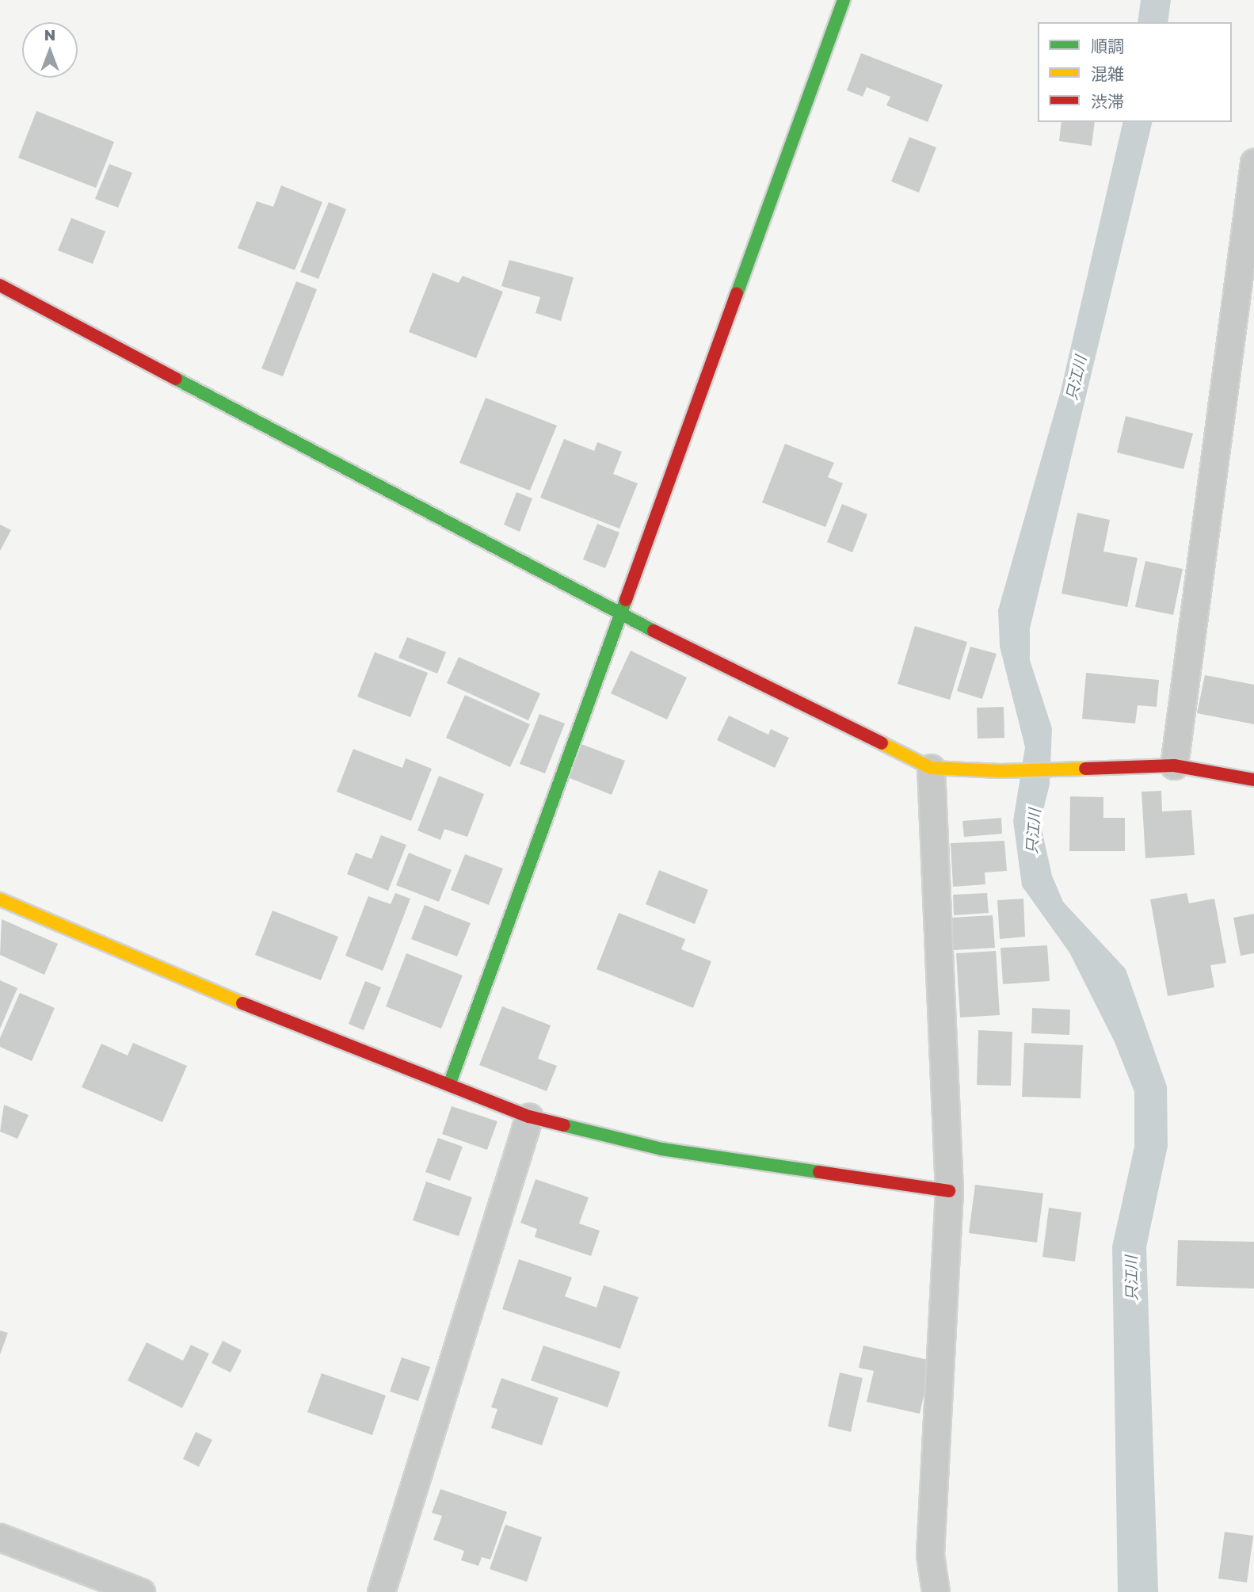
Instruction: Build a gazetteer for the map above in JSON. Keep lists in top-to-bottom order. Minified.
{"water":["只江川"],"legend":["順調","混雑","渋滞"],"north":"top"}
